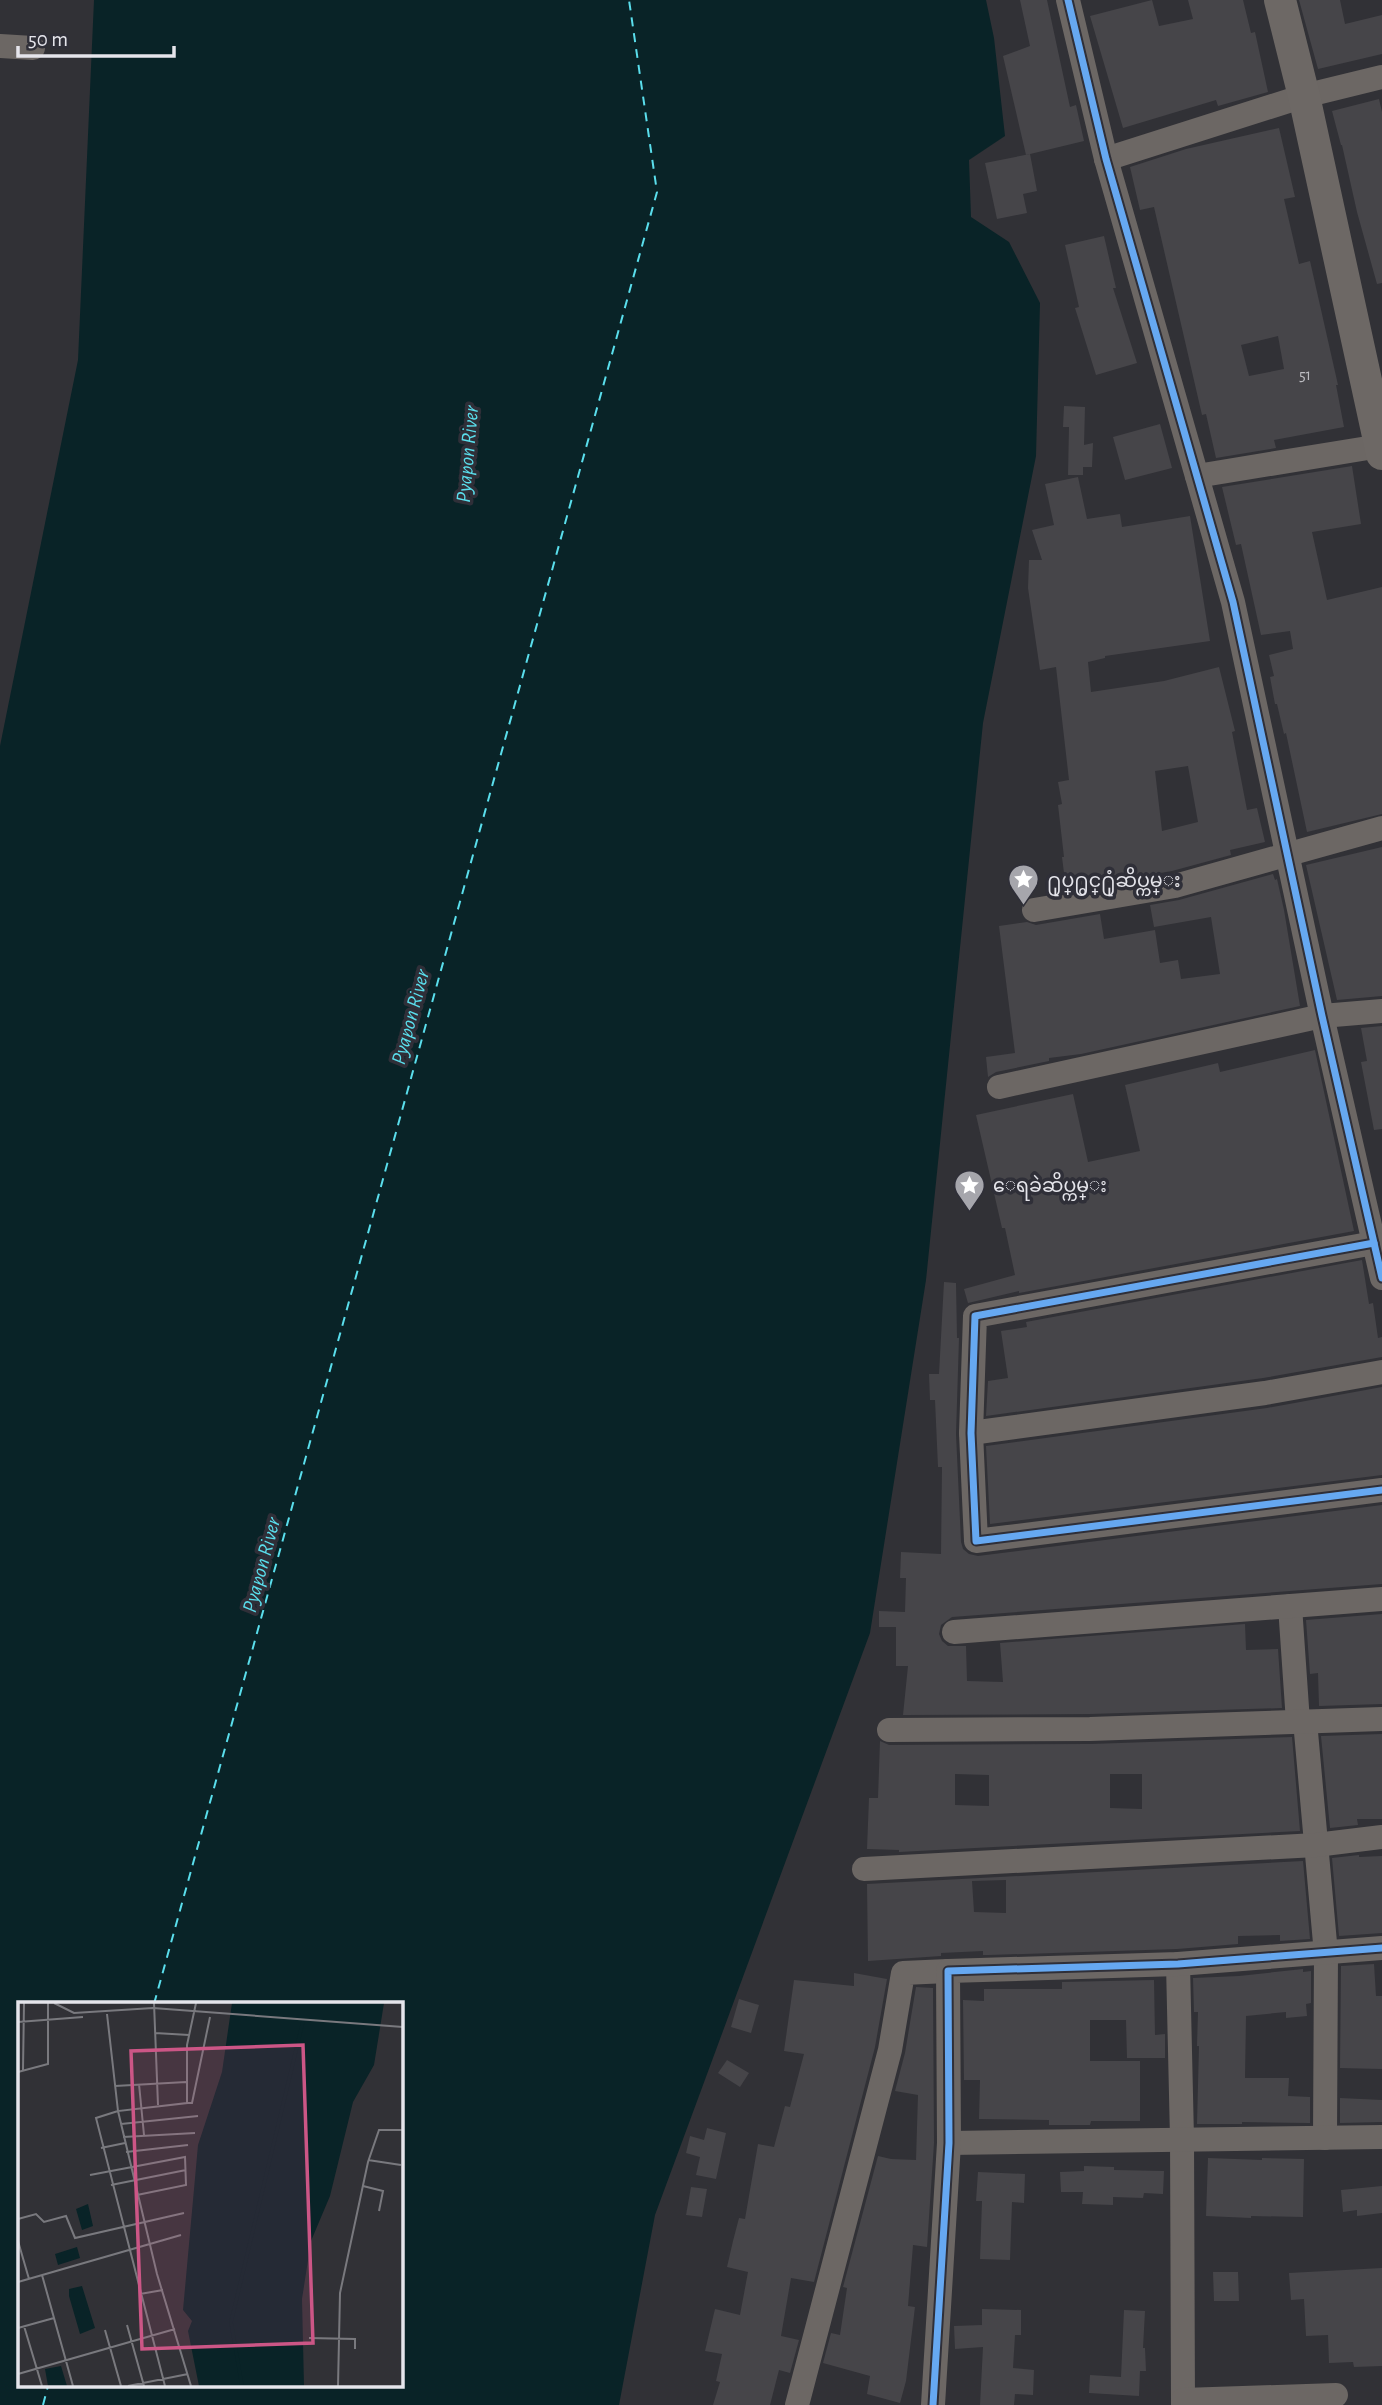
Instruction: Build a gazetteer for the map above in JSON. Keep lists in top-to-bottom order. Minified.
{"water":["Pyapon River"],"places":{"place":["႐ုပ္႐ွင္႐ုံဆိပ္ကမ္း","ေရခဲဆိပ္ကမ္း"]},"house_numbers":["51"],"scale_bar":"50 m"}
